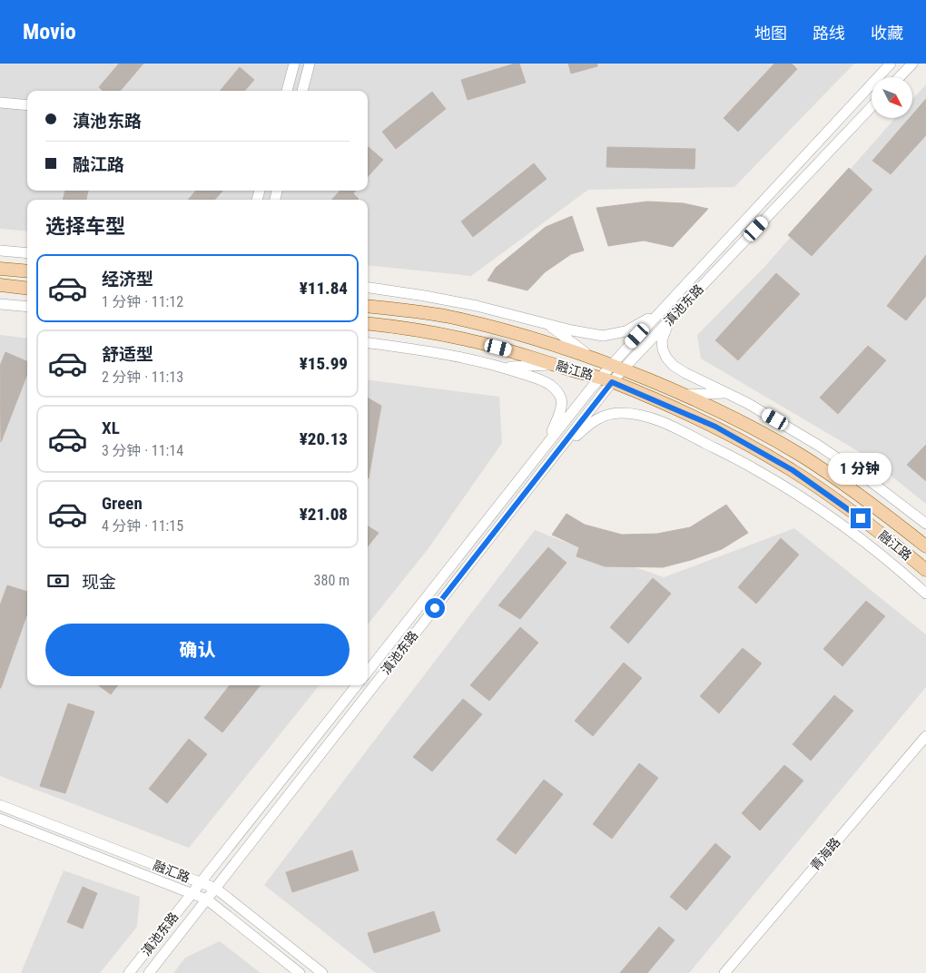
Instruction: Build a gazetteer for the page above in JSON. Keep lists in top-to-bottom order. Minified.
{"streets":{"main road":["融江路"],"street":["滇池东路","青海路","融汇路"]},"crossings":[["滇池东路","融江路"],["滇池东路","融汇路"]],"north":"bottom right","page":{"header":"Movio","nav":["地图","路线","收藏"],"banner":["滇池东路","融江路"],"heading":"选择车型","list":[{"name":"经济型","note":"1 分钟 · 11:12","value":"¥11.84"},{"name":"舒适型","note":"2 分钟 · 11:13","value":"¥15.99"},{"name":"XL","note":"3 分钟 · 11:14","value":"¥20.13"},{"name":"Green","note":"4 分钟 · 11:15","value":"¥21.08"}],"bubble":"1 分钟","pay":["现金","380 m"],"buttons":"确认"}}
